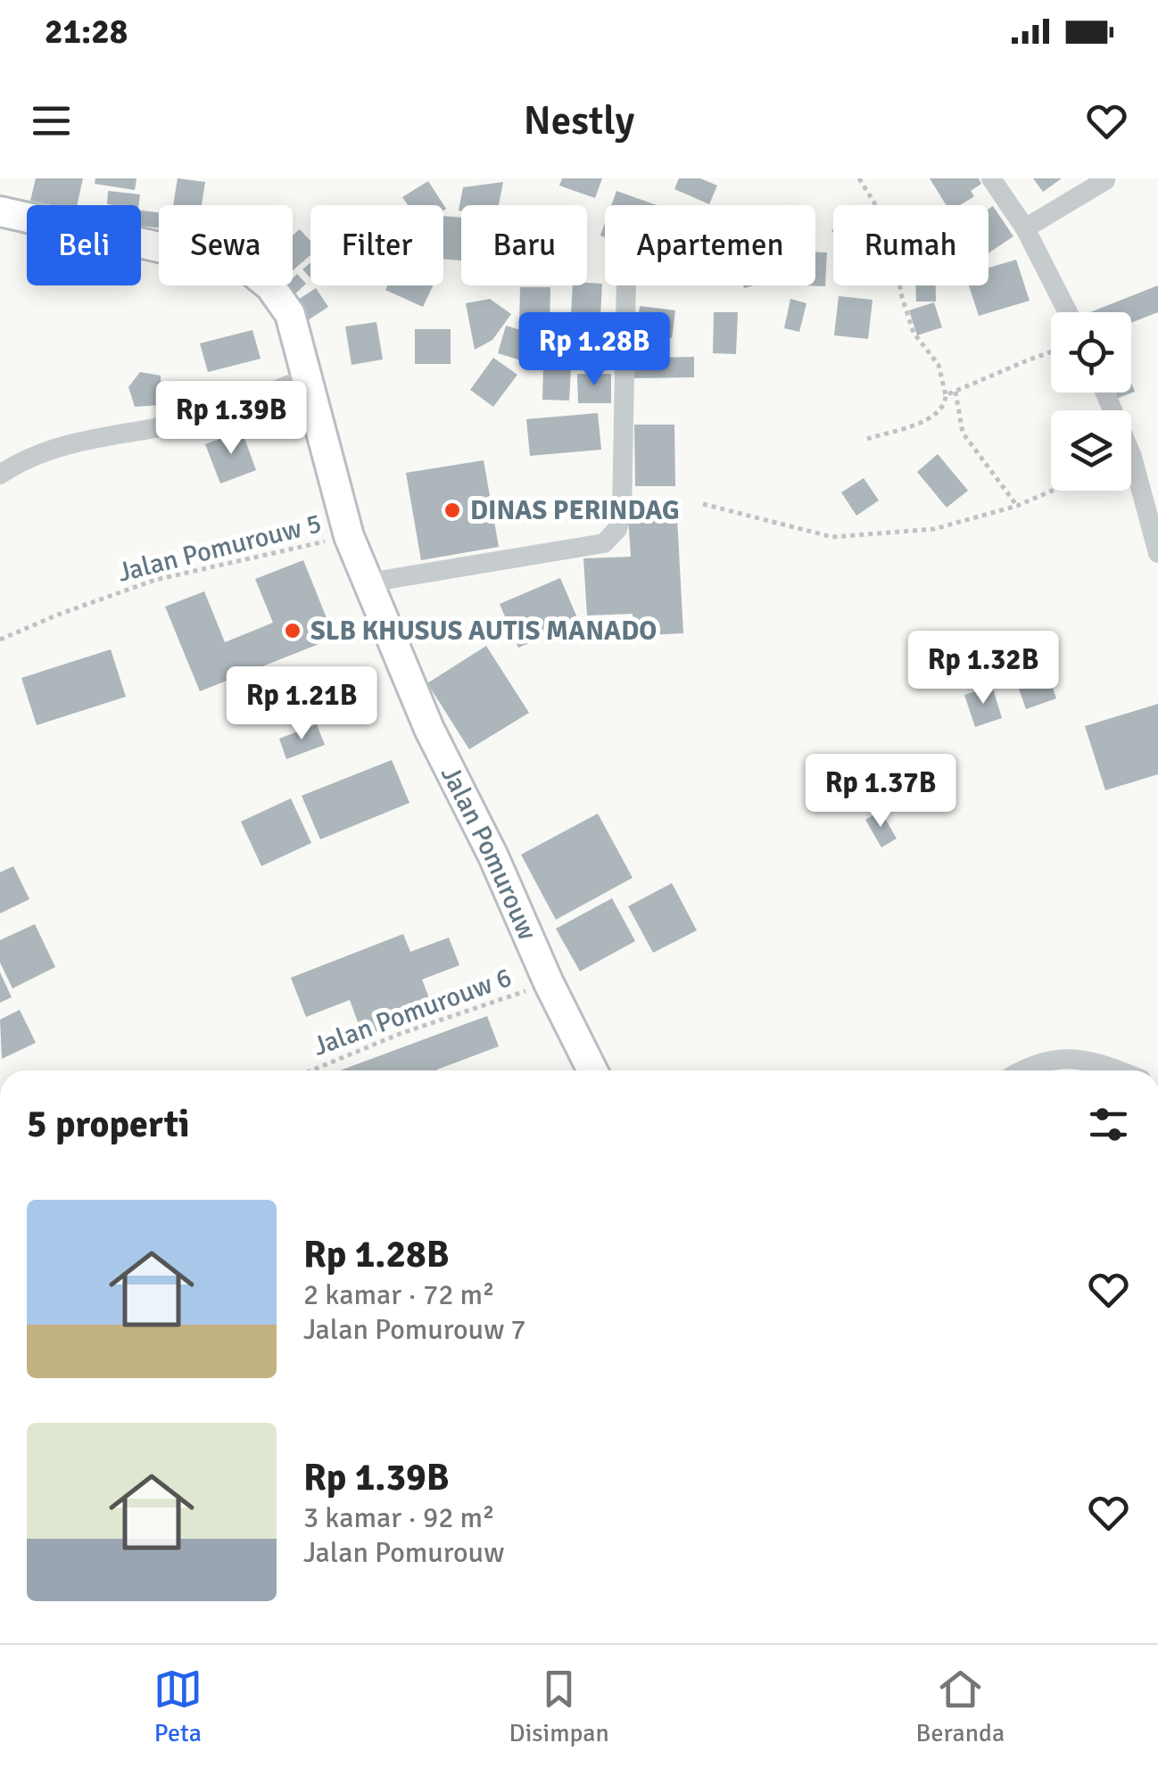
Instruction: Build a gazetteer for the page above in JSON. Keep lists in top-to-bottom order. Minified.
{"streets":{"main road":["Jalan Pomurouw"],"path":["Jalan Pomurouw 5","Jalan Pomurouw 6"]},"crossings":[["Jalan Pomurouw 5","Jalan Pomurouw"],["Jalan Pomurouw","Jalan Pomurouw 6"]],"places":["DINAS PERINDAG","SLB KHUSUS AUTIS MANADO"],"page":{"status":"21:28","header":"Nestly","chip":["Beli","Sewa","Filter","Baru","Apartemen","Rumah"],"price":["Rp 1.28B","Rp 1.39B","Rp 1.32B","Rp 1.21B","Rp 1.37B"],"heading":"5 properti","list":[{"name":"Rp 1.28B","note":"2 kamar · 72 m² · Jalan Pomurouw 7"},{"name":"Rp 1.39B","note":"3 kamar · 92 m² · Jalan Pomurouw"}],"tabs":["Peta","Disimpan","Beranda"]}}
